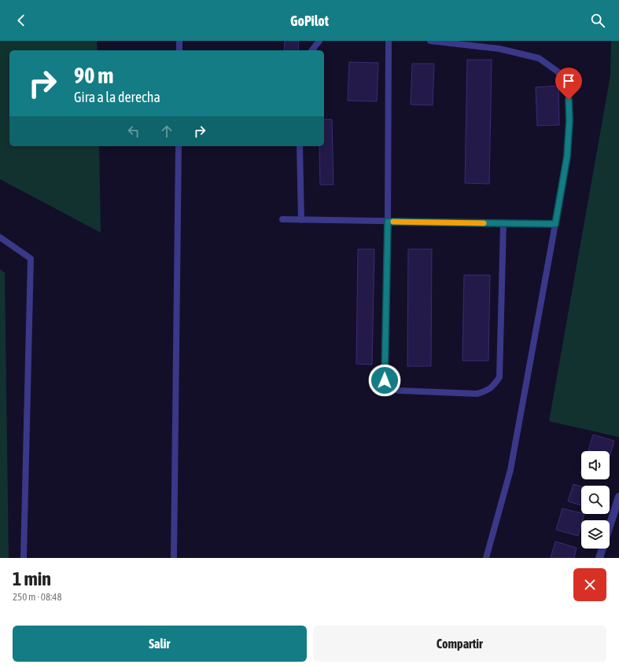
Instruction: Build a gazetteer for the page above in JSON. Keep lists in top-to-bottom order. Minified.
{"page":{"header":"GoPilot","turn":["90 m","Gira a la derecha"],"heading":["1 min","250 m · 08:48"],"buttons":["Salir","Compartir"]}}
